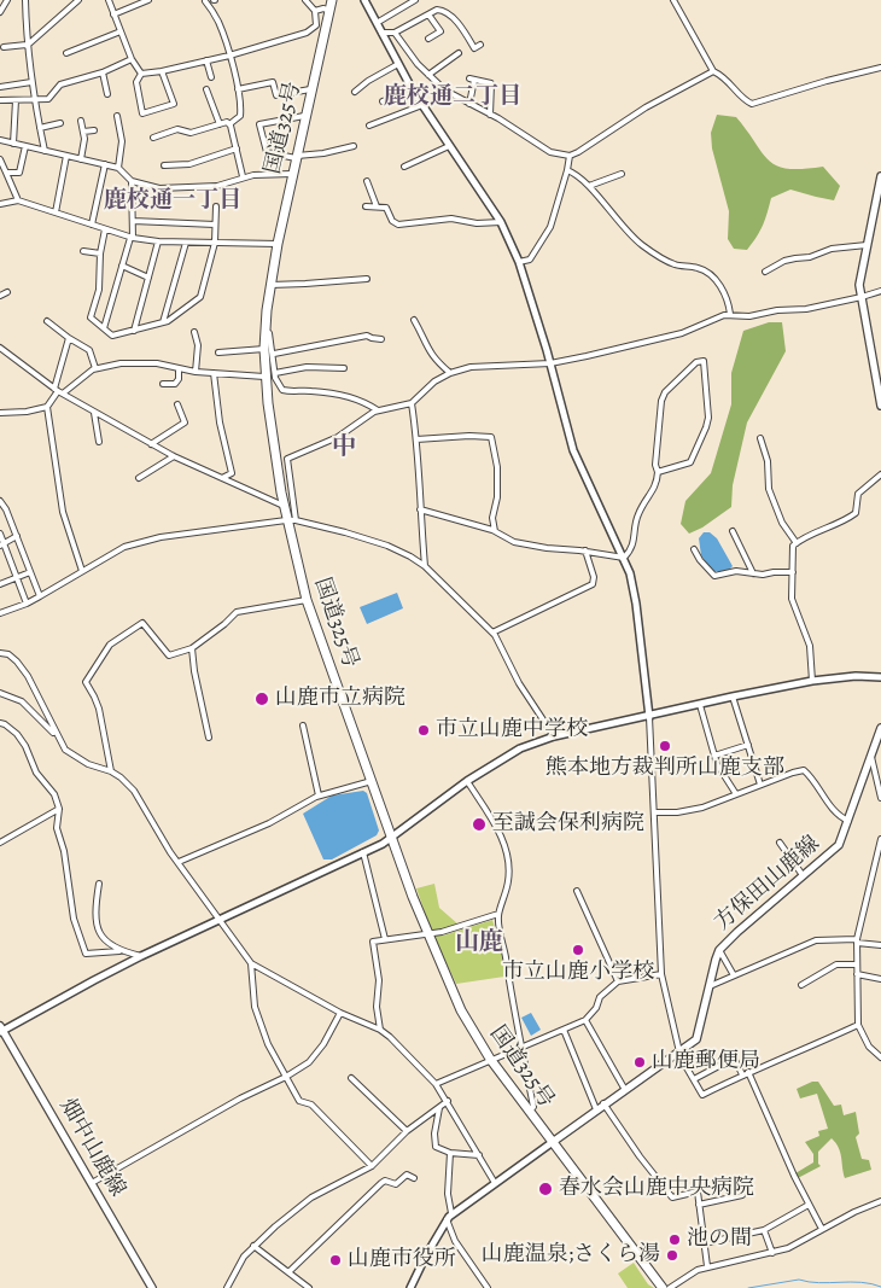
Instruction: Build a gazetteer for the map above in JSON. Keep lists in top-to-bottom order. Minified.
{"streets":{"highway":["国道325号"],"main road":["方保田山鹿線","畑中山鹿線"]},"crossings":[["国道325号","方保田山鹿線"]],"districts":["鹿校通二丁目","鹿校通一丁目","中","山鹿"],"places":["山鹿市立病院","市立山鹿中学校","熊本地方裁判所山鹿支部","至誠会保利病院","市立山鹿小学校","山鹿郵便局","春水会山鹿中央病院","池の間","山鹿温泉;さくら湯","山鹿市役所"]}
